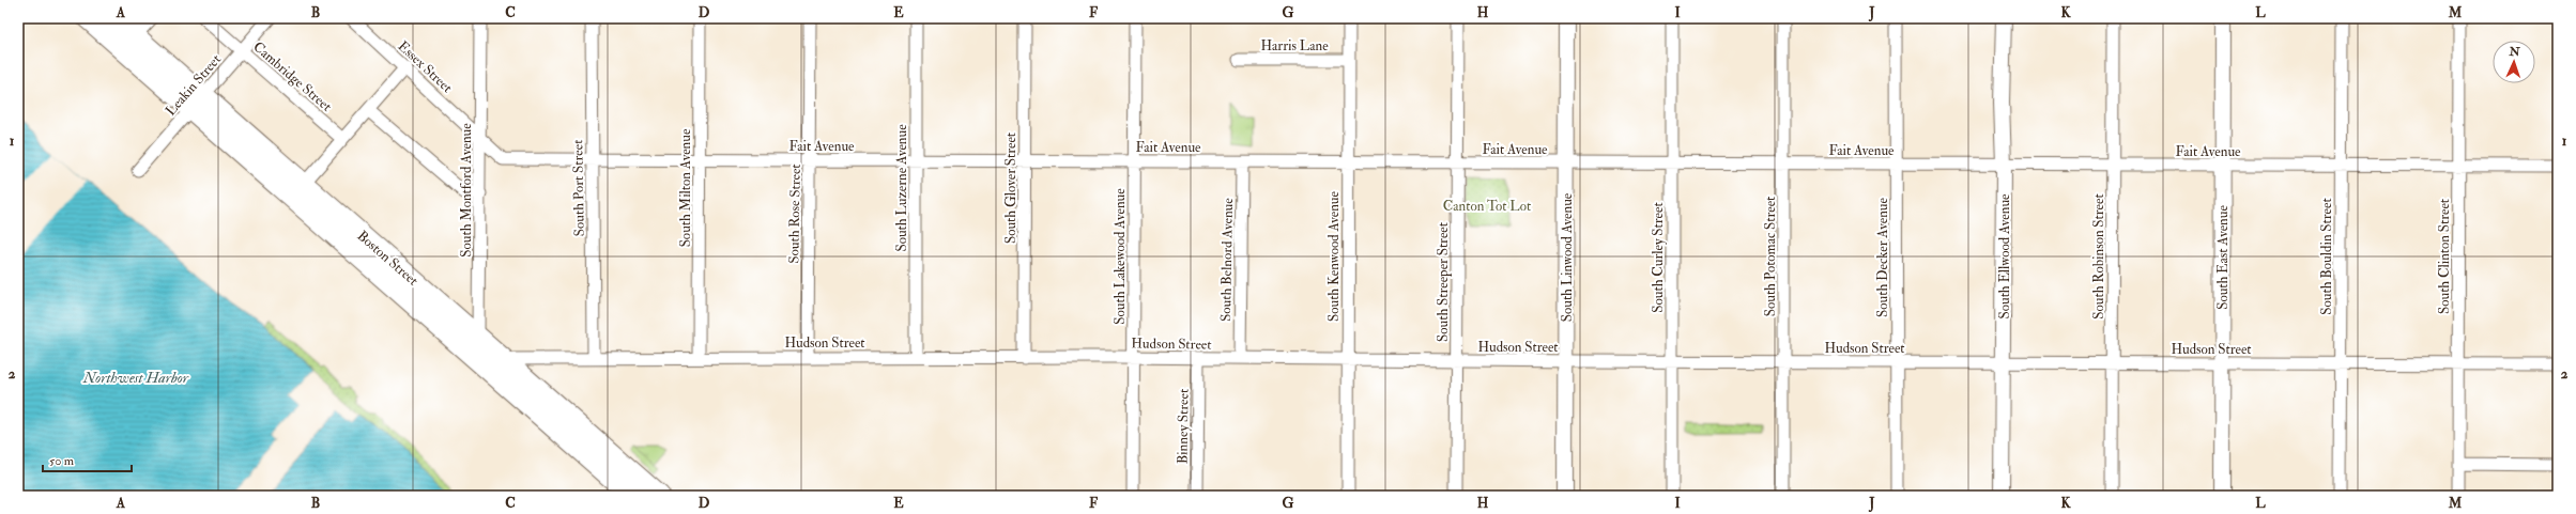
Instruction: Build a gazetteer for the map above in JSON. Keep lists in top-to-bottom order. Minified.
{"streets":{"main road":["Boston Street"],"street":["Harris Lane","Essex Street","Cambridge Street","Leakin Street","Fait Avenue","South Port Street","South Milton Avenue","South Luzerne Avenue","South Glover Street","South Montford Avenue","South Rose Street","South Lakewood Avenue","South Kenwood Avenue","South Potomac Street","South Ellwood Avenue","South Robinson Street","South Bouldin Street","South Clinton Street","South Linwood Avenue","South Curley Street","South Decker Avenue","South East Avenue","South Belnord Avenue","South Streeper Street","Hudson Street","Binney Street"]},"crossings":[["Harris Lane","South Kenwood Avenue"],["Essex Street","Fait Avenue"],["Essex Street","South Montford Avenue"],["Cambridge Street","Leakin Street"],["Leakin Street","Boston Street"],["Fait Avenue","South Port Street"],["Fait Avenue","South Milton Avenue"],["Fait Avenue","South Luzerne Avenue"],["Fait Avenue","South Glover Street"],["Fait Avenue","South Montford Avenue"],["Fait Avenue","South Rose Street"],["Fait Avenue","South Lakewood Avenue"],["Fait Avenue","South Kenwood Avenue"],["Fait Avenue","South Potomac Street"],["Fait Avenue","South Ellwood Avenue"],["Fait Avenue","South Robinson Street"],["Fait Avenue","South Bouldin Street"],["Fait Avenue","South Clinton Street"],["Fait Avenue","South Linwood Avenue"],["Fait Avenue","South Curley Street"],["Fait Avenue","South Decker Avenue"],["Fait Avenue","South East Avenue"],["Fait Avenue","South Belnord Avenue"],["Fait Avenue","South Streeper Street"],["South Port Street","Hudson Street"],["South Milton Avenue","Hudson Street"],["South Luzerne Avenue","Hudson Street"],["South Glover Street","Hudson Street"],["South Montford Avenue","Boston Street"],["South Montford Avenue","Hudson Street"],["South Rose Street","Hudson Street"],["South Lakewood Avenue","Hudson Street"],["South Kenwood Avenue","Hudson Street"],["South Potomac Street","Hudson Street"],["South Ellwood Avenue","Hudson Street"],["South Robinson Street","Hudson Street"],["South Bouldin Street","Hudson Street"],["South Clinton Street","Hudson Street"],["Boston Street","Hudson Street"],["South Linwood Avenue","Hudson Street"],["South Curley Street","Hudson Street"],["South Decker Avenue","Hudson Street"],["South East Avenue","Hudson Street"],["South Belnord Avenue","Hudson Street"],["South Streeper Street","Hudson Street"],["Hudson Street","Binney Street"]],"water":["Northwest Harbor"],"parks":["Canton Tot Lot"],"scale_bar":"50 m","north":"top","grid":{"columns":["A","B","C","D","E","F","G","H","I","J","K","L","M"],"rows":["1","2"]}}
